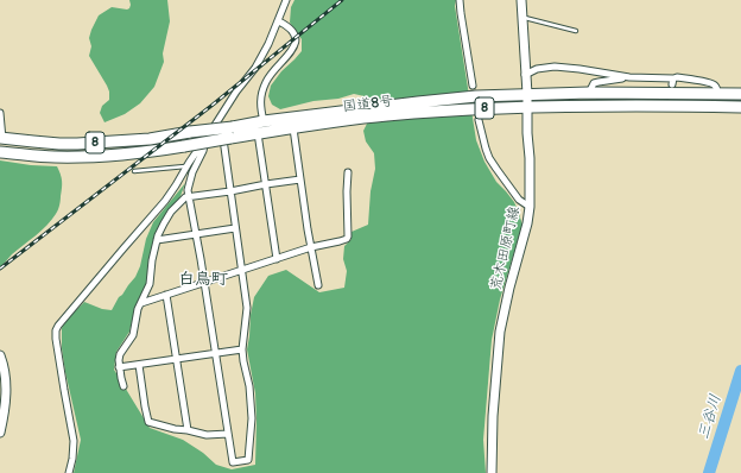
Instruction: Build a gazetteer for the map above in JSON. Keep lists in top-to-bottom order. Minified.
{"streets":{"highway":["国道8号","8"],"main road":["荒木田原町線"]},"crossings":[["国道8号","荒木田原町線"]],"districts":["白鳥町"],"water":["三谷川"]}
